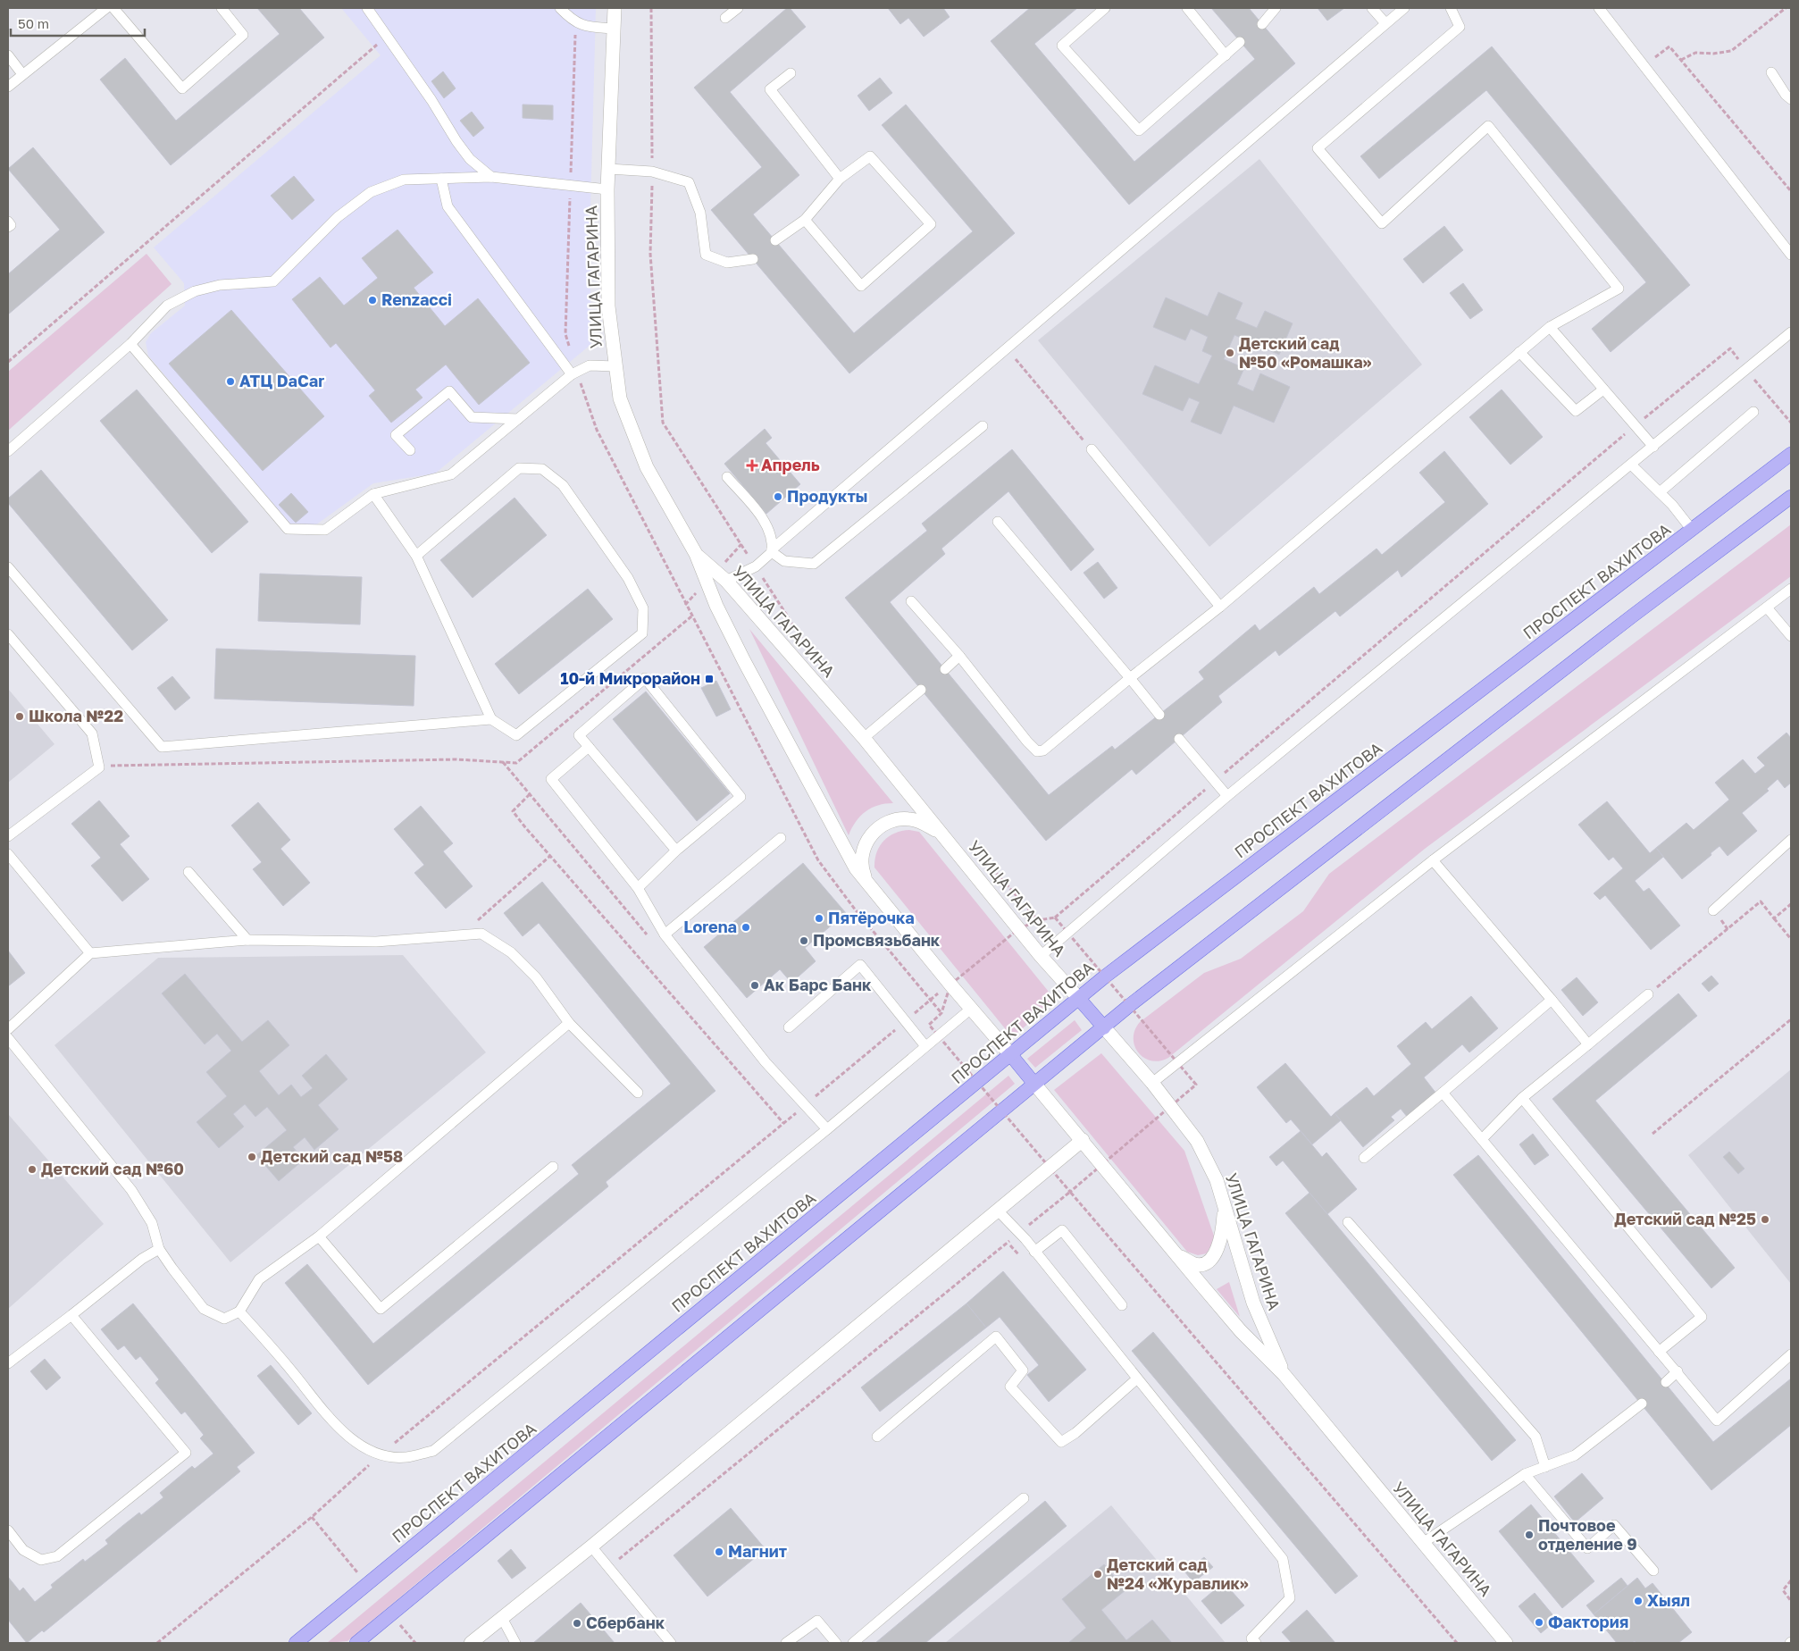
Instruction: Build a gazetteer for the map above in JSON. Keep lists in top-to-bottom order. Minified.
{"streets":{"main road":["УЛИЦА ГАГАРИНА","ПРОСПЕКТ ВАХИТОВА"]},"crossings":[["УЛИЦА ГАГАРИНА","ПРОСПЕКТ ВАХИТОВА"]],"places":{"other":["Renzacci","Детский сад №50 «Ромашка»","АТЦ DaСar","Продукты","Школа №22","Пятёрочка","Lorena","Промсвязьбанк","Ак Барс Банк","Детский сад №58","Детский сад №60","Детский сад №25","Почтовое отделение 9","Магнит","Детский сад №24 «Журавлик»","Хыял","Фактория","Сбербанк"],"health":["Апрель"],"transit":["10-й Микрорайон"]},"scale_bar":"50 m"}
